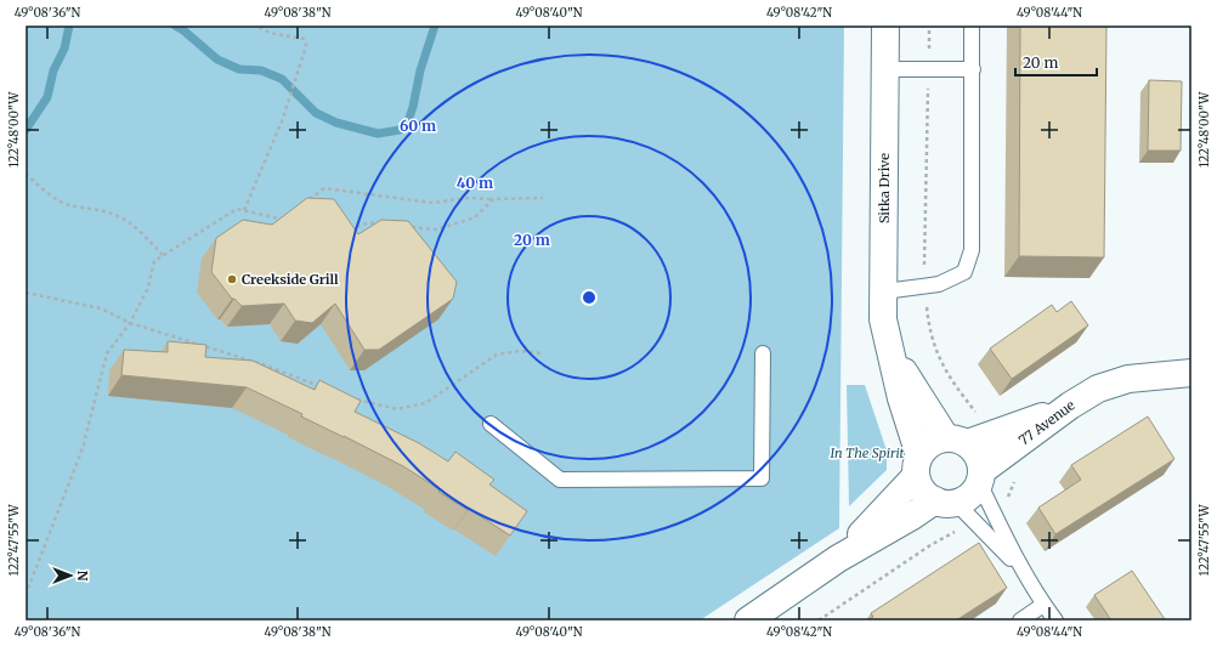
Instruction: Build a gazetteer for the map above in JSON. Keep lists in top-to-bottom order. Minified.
{"streets":{"street":["Sitka Drive","77 Avenue"]},"crossings":[["Sitka Drive","77 Avenue"]],"parks":["In The Spirit"],"places":["Creekside Grill"],"scale_bar":"20 m","north":"right","coordinates":["49°08'36\"N","49°08'38\"N","49°08'40\"N","49°08'42\"N","49°08'44\"N","122°48'00\"W","122°47'55\"W"],"rings":["60 m","40 m","20 m"]}
